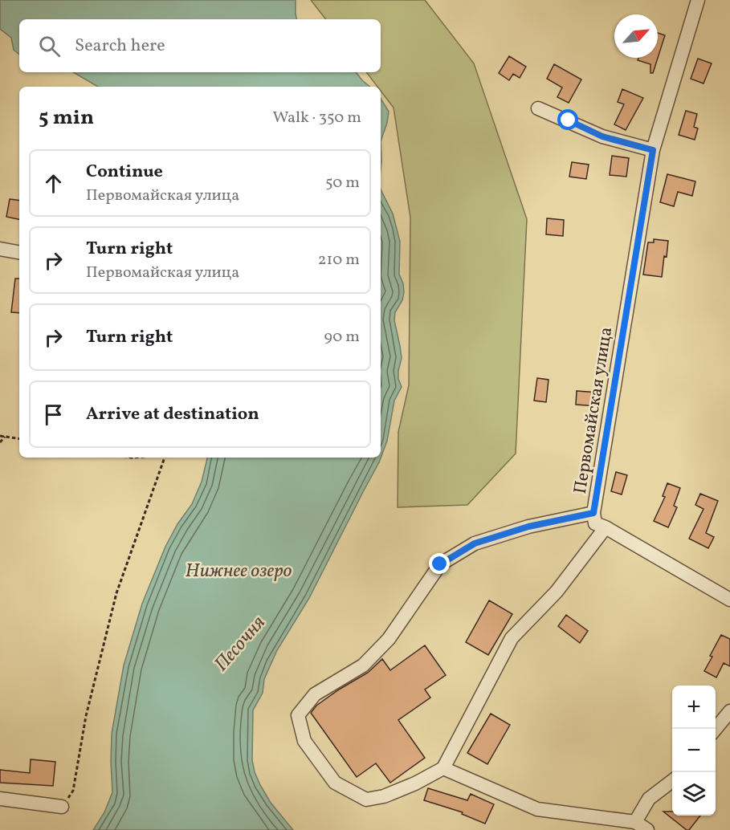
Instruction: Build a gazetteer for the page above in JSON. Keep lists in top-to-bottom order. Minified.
{"streets":{"street":["Первомайская улица"]},"water":["Нижнее озеро","Песочня"],"north":"top right","page":{"search":"Search here","heading":["5 min","Walk · 350 m"],"list":[["Continue","Первомайская улица","50 m"],["Turn right","Первомайская улица","210 m"],["Turn right","90 m"],"Arrive at destination"],"map_buttons":["+","−"]}}
